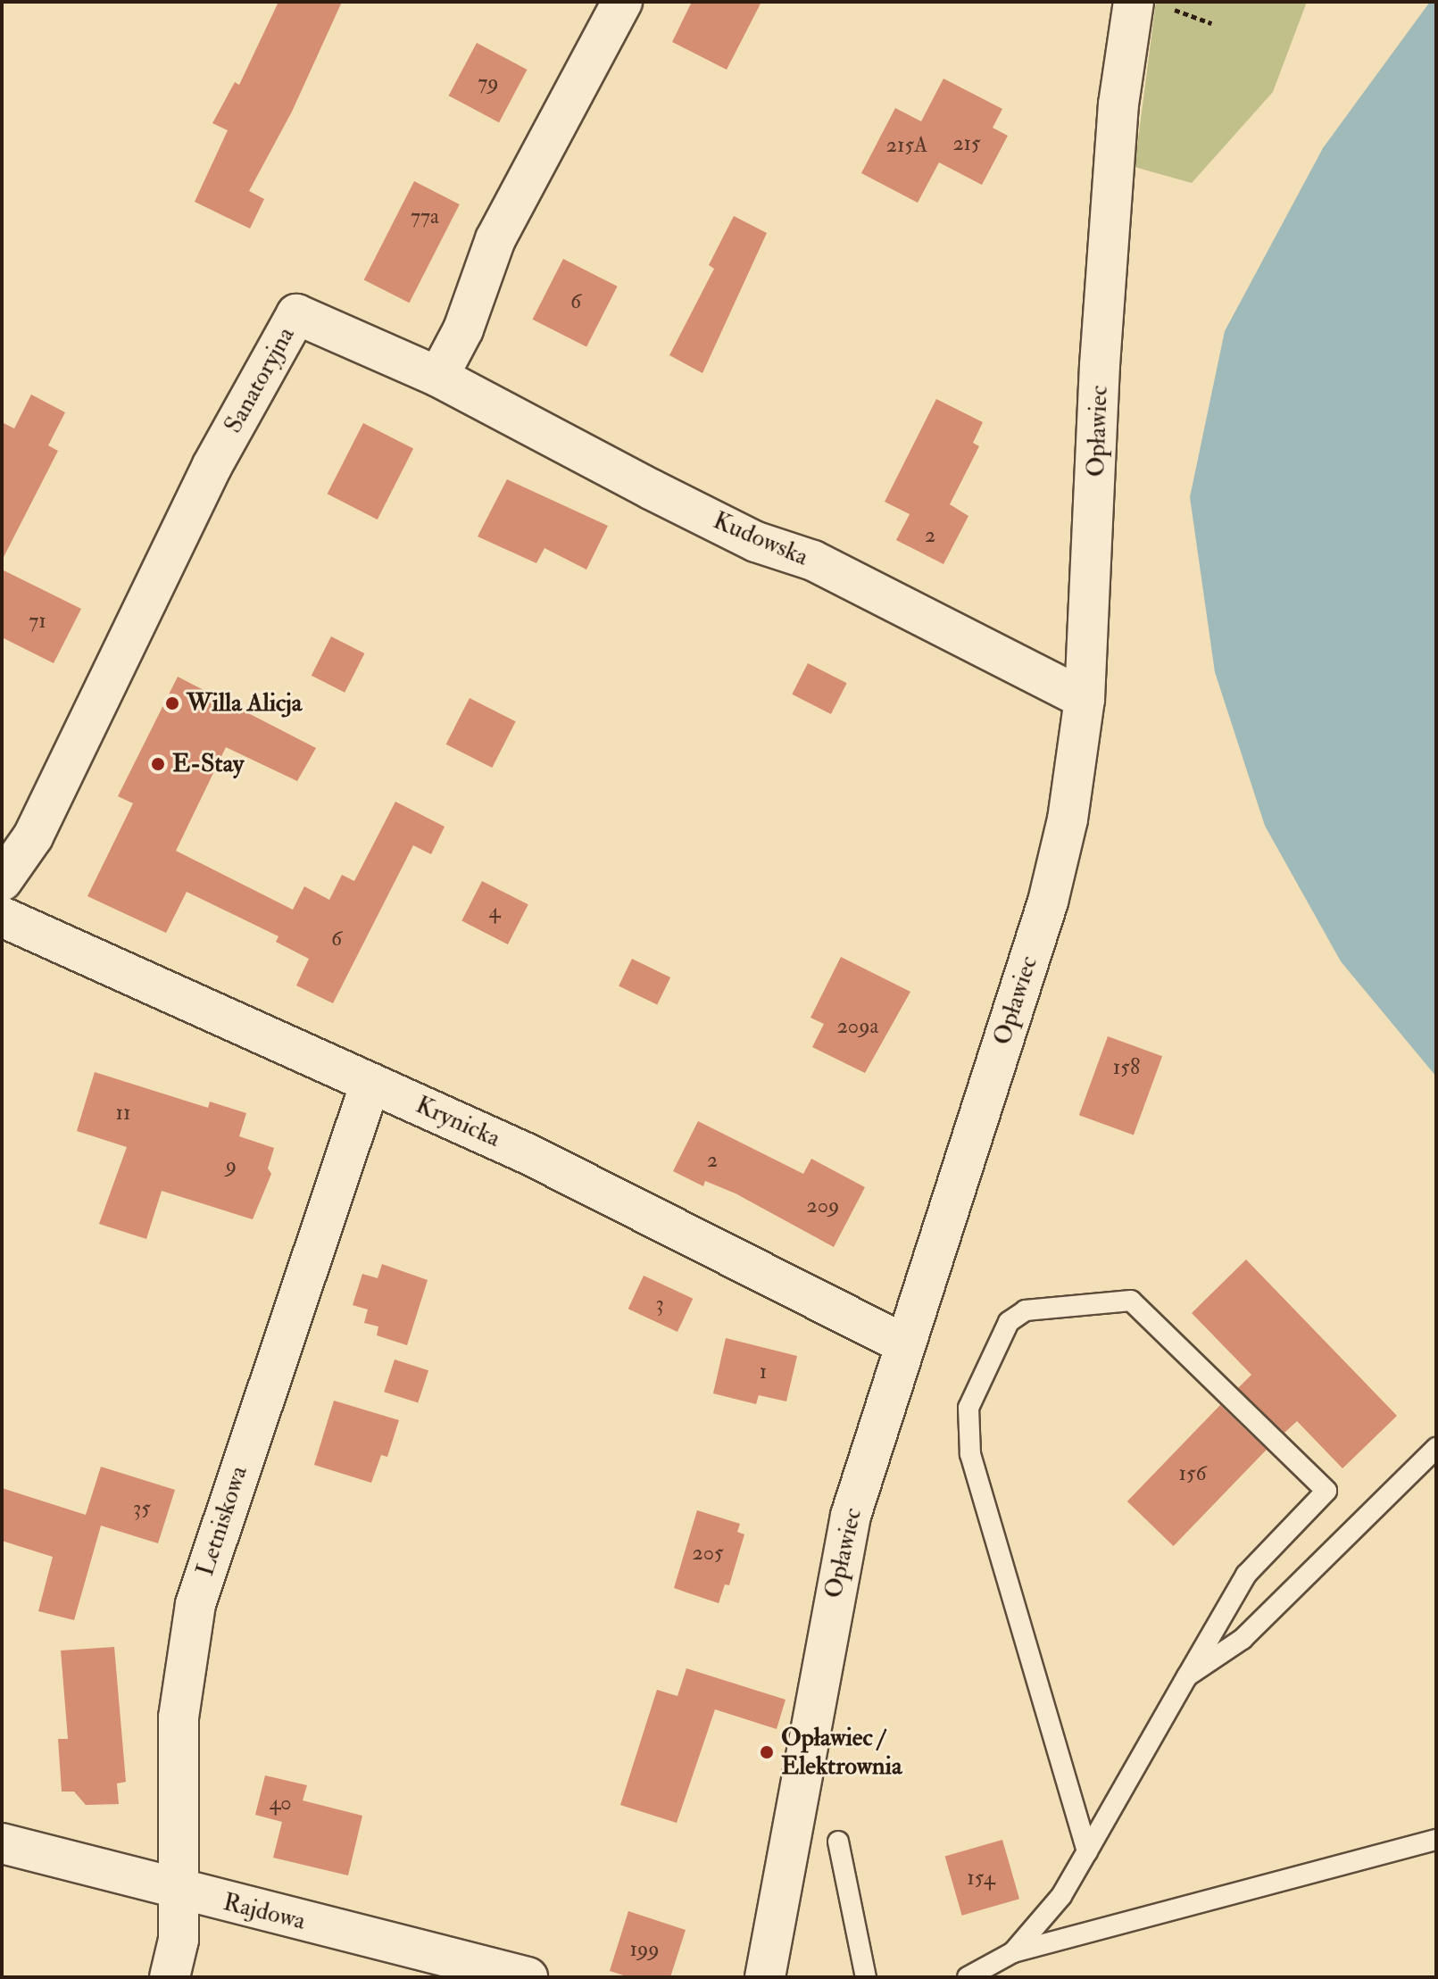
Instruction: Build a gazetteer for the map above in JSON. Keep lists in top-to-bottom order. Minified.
{"streets":{"street":["Sanatoryjna","Opławiec","Kudowska","Krynicka","Letniskowa","Rajdowa"]},"crossings":[["Sanatoryjna","Kudowska"],["Opławiec","Kudowska"],["Opławiec","Krynicka"],["Krynicka","Letniskowa"],["Letniskowa","Rajdowa"]],"places":["Willa Alicja","E-Stay","Opławiec / Elektrownia"],"house_numbers":["79","215","215A","77a","6","2","71","4","6","209a","158","11","2","9","209","3","1","156","35","205","40","154","199"]}
